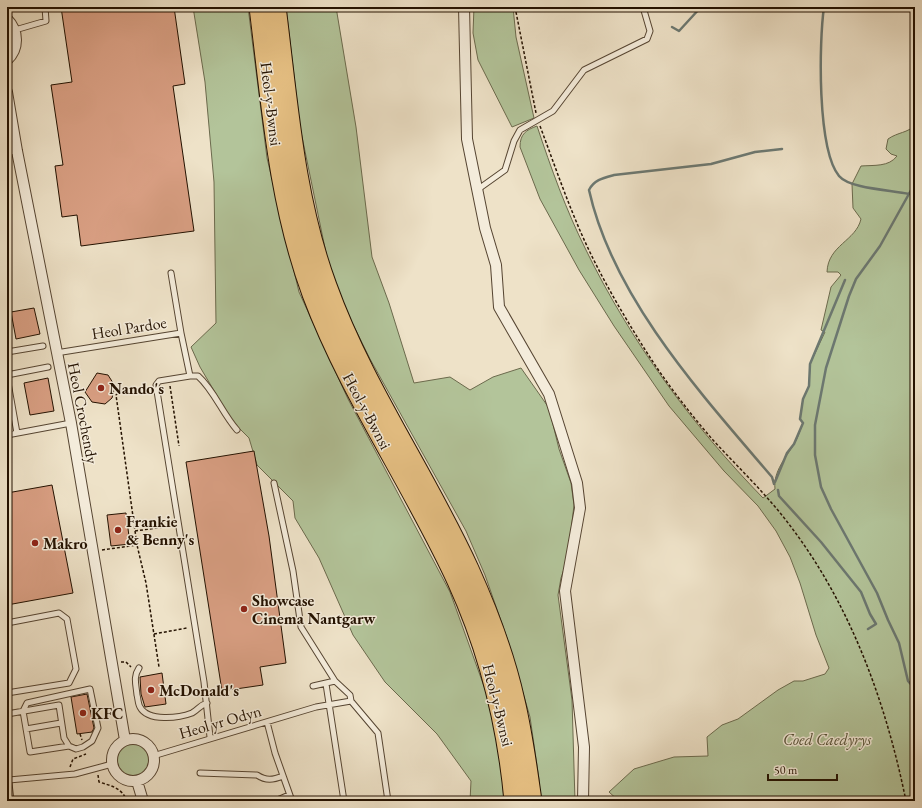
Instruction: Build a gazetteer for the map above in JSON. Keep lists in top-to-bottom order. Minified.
{"streets":{"highway":["Heol-y-Bwnsi"],"street":["Heol Crochendy"],"lane":["Heol Pardoe","Heol yr Odyn"]},"crossings":[["Heol Pardoe","Heol Crochendy"],["Heol Crochendy","Heol yr Odyn"]],"parks":["Coed Caedyrys"],"places":["Nando's","Frankie & Benny's","Makro","Showcase Cinema Nantgarw","McDonald's","KFC"],"scale_bar":"50 m"}
